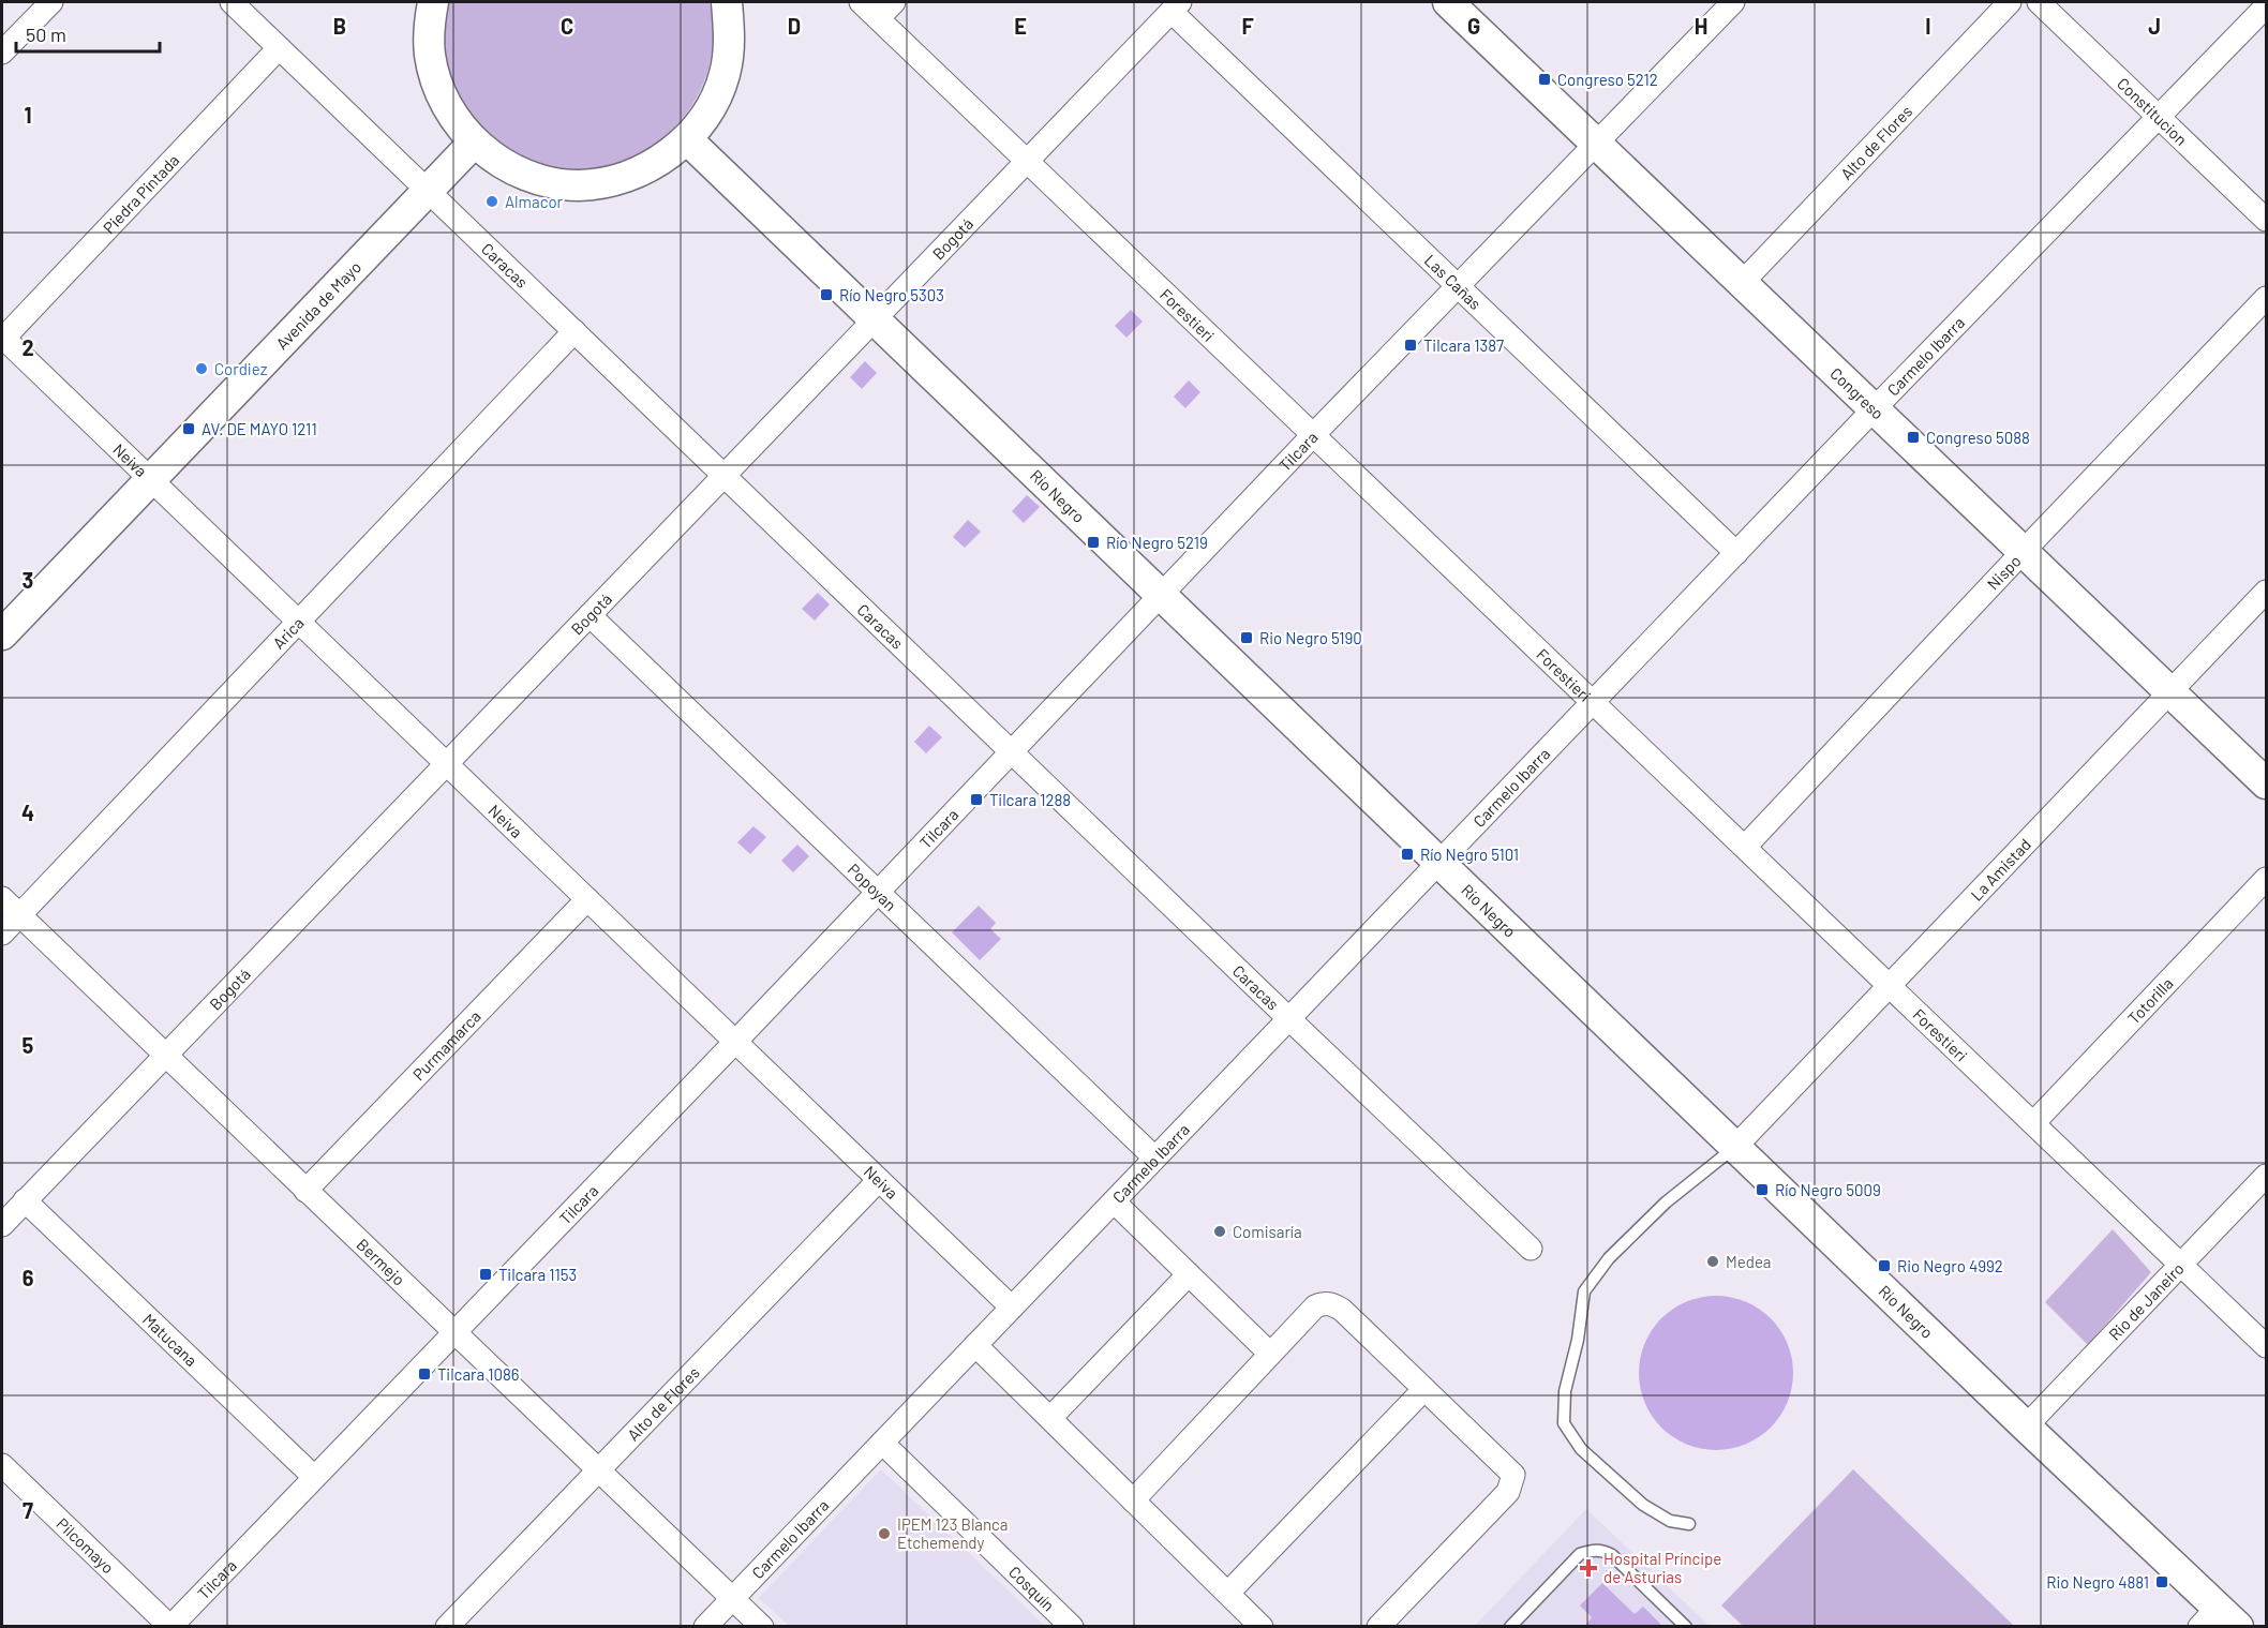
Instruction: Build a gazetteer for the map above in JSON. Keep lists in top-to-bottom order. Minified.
{"streets":{"main road":["Avenida de Mayo","Congreso","Río Negro"],"street":["Constitucion","Alto de Flores","Piedra Pintada","Bogotá","Caracas","Las Cañas","Forestieri","Carmelo Ibarra","Tilcara","Neiva","Nispo","Arica","La Amistad","Popoyan","Totorilla","Purmamarca","Bermejo","Rio de Janeiro","Matucana","Pilcomayo","Cosquín"]},"crossings":[["Constitucion","Carmelo Ibarra"],["Alto de Flores","Congreso"],["Alto de Flores","Neiva"],["Alto de Flores","Bermejo"],["Piedra Pintada","Caracas"],["Piedra Pintada","Neiva"],["Bogotá","Caracas"],["Bogotá","Las Cañas"],["Bogotá","Forestieri"],["Bogotá","Neiva"],["Bogotá","Río Negro"],["Bogotá","Popoyan"],["Bogotá","Bermejo"],["Bogotá","Matucana"],["Caracas","Avenida de Mayo"],["Caracas","Carmelo Ibarra"],["Caracas","Tilcara"],["Caracas","Arica"],["Las Cañas","Carmelo Ibarra"],["Las Cañas","Tilcara"],["Avenida de Mayo","Neiva"],["Forestieri","Carmelo Ibarra"],["Forestieri","Tilcara"],["Forestieri","Nispo"],["Forestieri","La Amistad"],["Forestieri","Totorilla"],["Forestieri","Rio de Janeiro"],["Carmelo Ibarra","Congreso"],["Carmelo Ibarra","Neiva"],["Carmelo Ibarra","Río Negro"],["Carmelo Ibarra","Popoyan"],["Carmelo Ibarra","Bermejo"],["Carmelo Ibarra","Cosquín"],["Congreso","Tilcara"],["Congreso","Nispo"],["Congreso","La Amistad"],["Tilcara","Neiva"],["Tilcara","Río Negro"],["Tilcara","Popoyan"],["Tilcara","Bermejo"],["Tilcara","Matucana"],["Tilcara","Pilcomayo"],["Neiva","Arica"],["Neiva","Purmamarca"],["Río Negro","La Amistad"],["Río Negro","Rio de Janeiro"],["Arica","Bermejo"],["Purmamarca","Bermejo"]],"places":{"transit":["Congreso 5212","Río Negro 5303","Tilcara 1387","AV. DE MAYO 1211","Congreso 5088","Río Negro 5219","Rio Negro 5190","Tilcara 1288","Río Negro 5101","Río Negro 5009","Rio Negro 4992","Tilcara 1153","Tilcara 1086","Rio Negro 4881"],"other":["Almacor","Cordiez","Comisaría","Medea","IPEM 123 Blanca Etchemendy"],"health":["Hospital Príncipe de Asturias"]},"scale_bar":"50 m","grid":{"columns":["B","C","D","E","F","G","H","I","J"],"rows":["1","2","3","4","5","6","7"]}}
